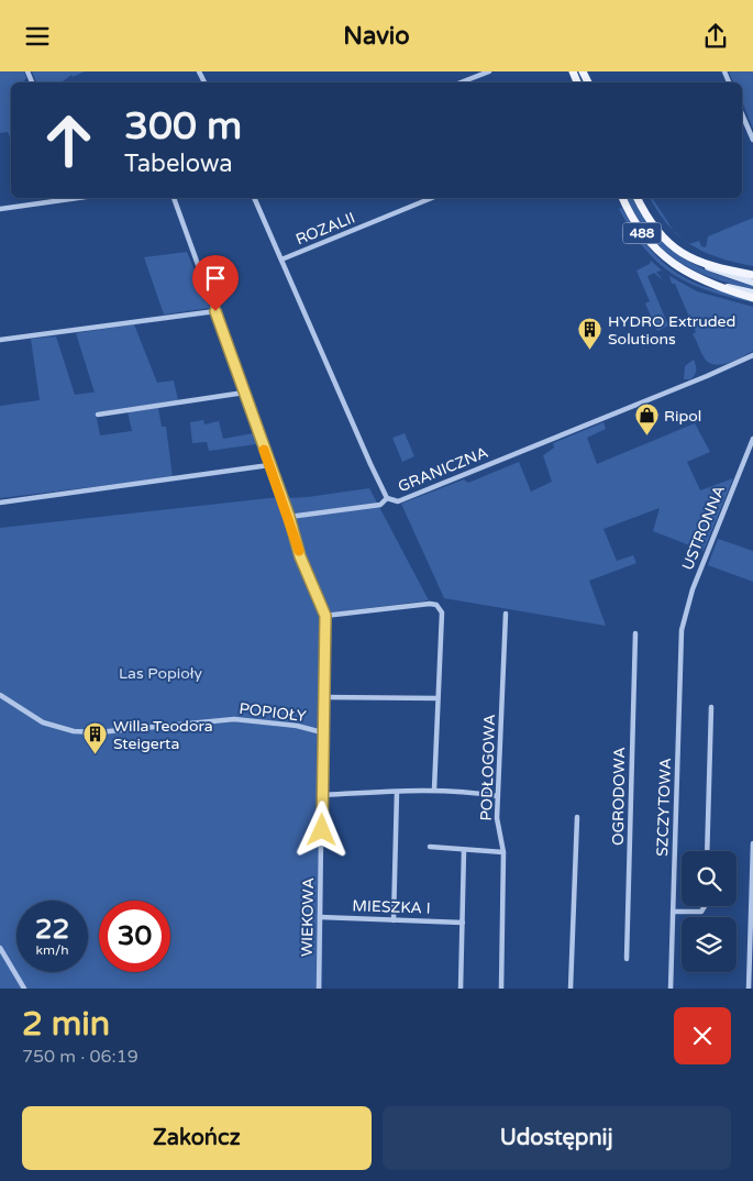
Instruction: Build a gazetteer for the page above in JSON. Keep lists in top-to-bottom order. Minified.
{"streets":{"main road":["488"],"street":["ROZALII","GRANICZNA","USTRONNA","POPIOŁY","PODŁOGOWA","OGRODOWA","SZCZYTOWA","MIESZKA I","WIEKOWA"]},"crossings":[["ROZALII","GRANICZNA"],["USTRONNA","SZCZYTOWA"],["POPIOŁY","WIEKOWA"],["MIESZKA I","WIEKOWA"]],"parks":["Las Popioły"],"places":{"building":["HYDRO Extruded Solutions","Willa Teodora Steigerta"],"shop":["Ripol"]},"page":{"header":"Navio","turn":["300 m","Tabelowa"],"speed":"22 km/h","limit":"30","heading":["2 min","750 m · 06:19"],"buttons":["Zakończ","Udostępnij"]}}
